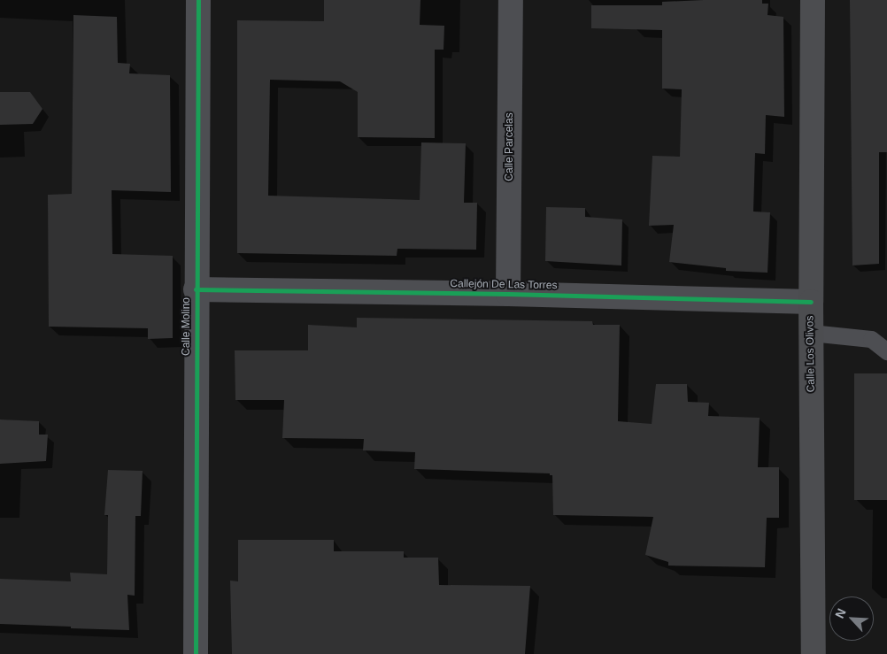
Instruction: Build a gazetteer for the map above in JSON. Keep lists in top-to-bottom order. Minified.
{"streets":{"main road":["Calle Los Olivos"],"street":["Calle Parcelas","Callejón De Las Torres","Calle Molino"]},"crossings":[["Calle Parcelas","Callejón De Las Torres"],["Callejón De Las Torres","Calle Molino"],["Callejón De Las Torres","Calle Los Olivos"]],"north":"top left"}
